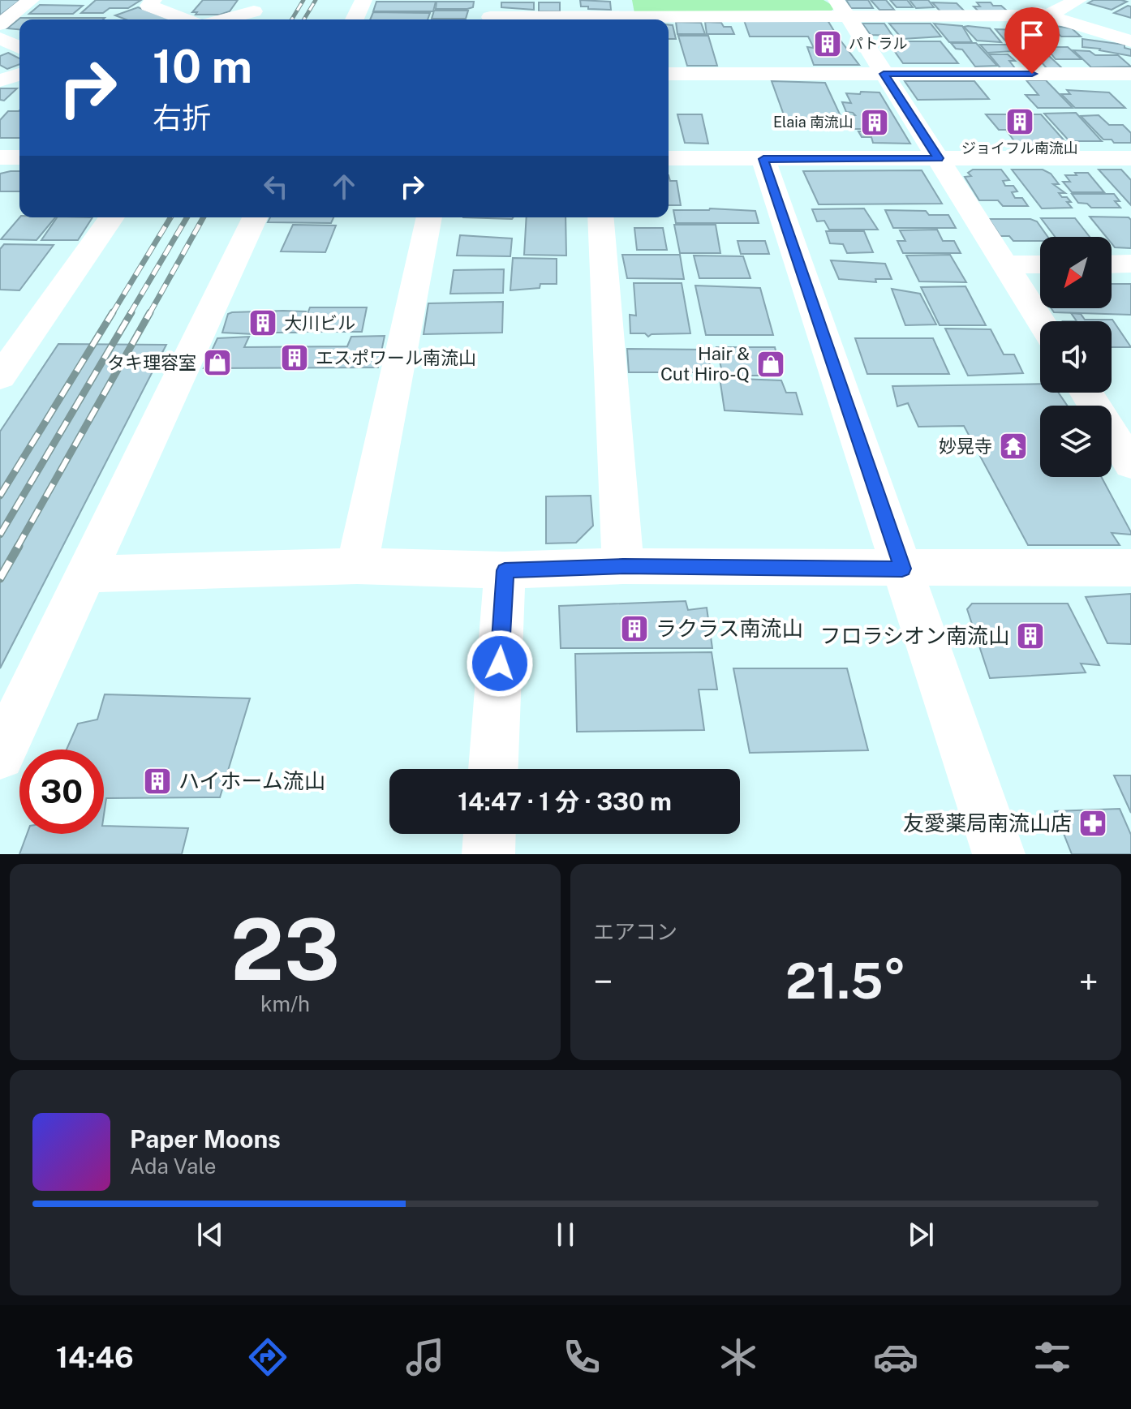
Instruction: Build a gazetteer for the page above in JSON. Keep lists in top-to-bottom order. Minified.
{"places":{"building":["パトラル","ジョイフル南流山","Elaia 南流山","大川ビル","エスポワール南流山","ラクラス南流山","フロラシオン南流山","ハイホーム流山"],"shop":["タキ理容室","Hair & Cut Hiro-Q"],"temple":["妙晃寺"],"pharmacy":["友愛薬局南流山店"]},"north":"bottom left","page":{"turn":["10 m","右折"],"limit":"30","trip":"14:47 · 1 分 · 330 m","tile":[["23","km/h"],"エアコン"],"heat":["−","21.5°","+"],"song":["Paper Moons","Ada Vale"],"tabs":"14:46"}}
